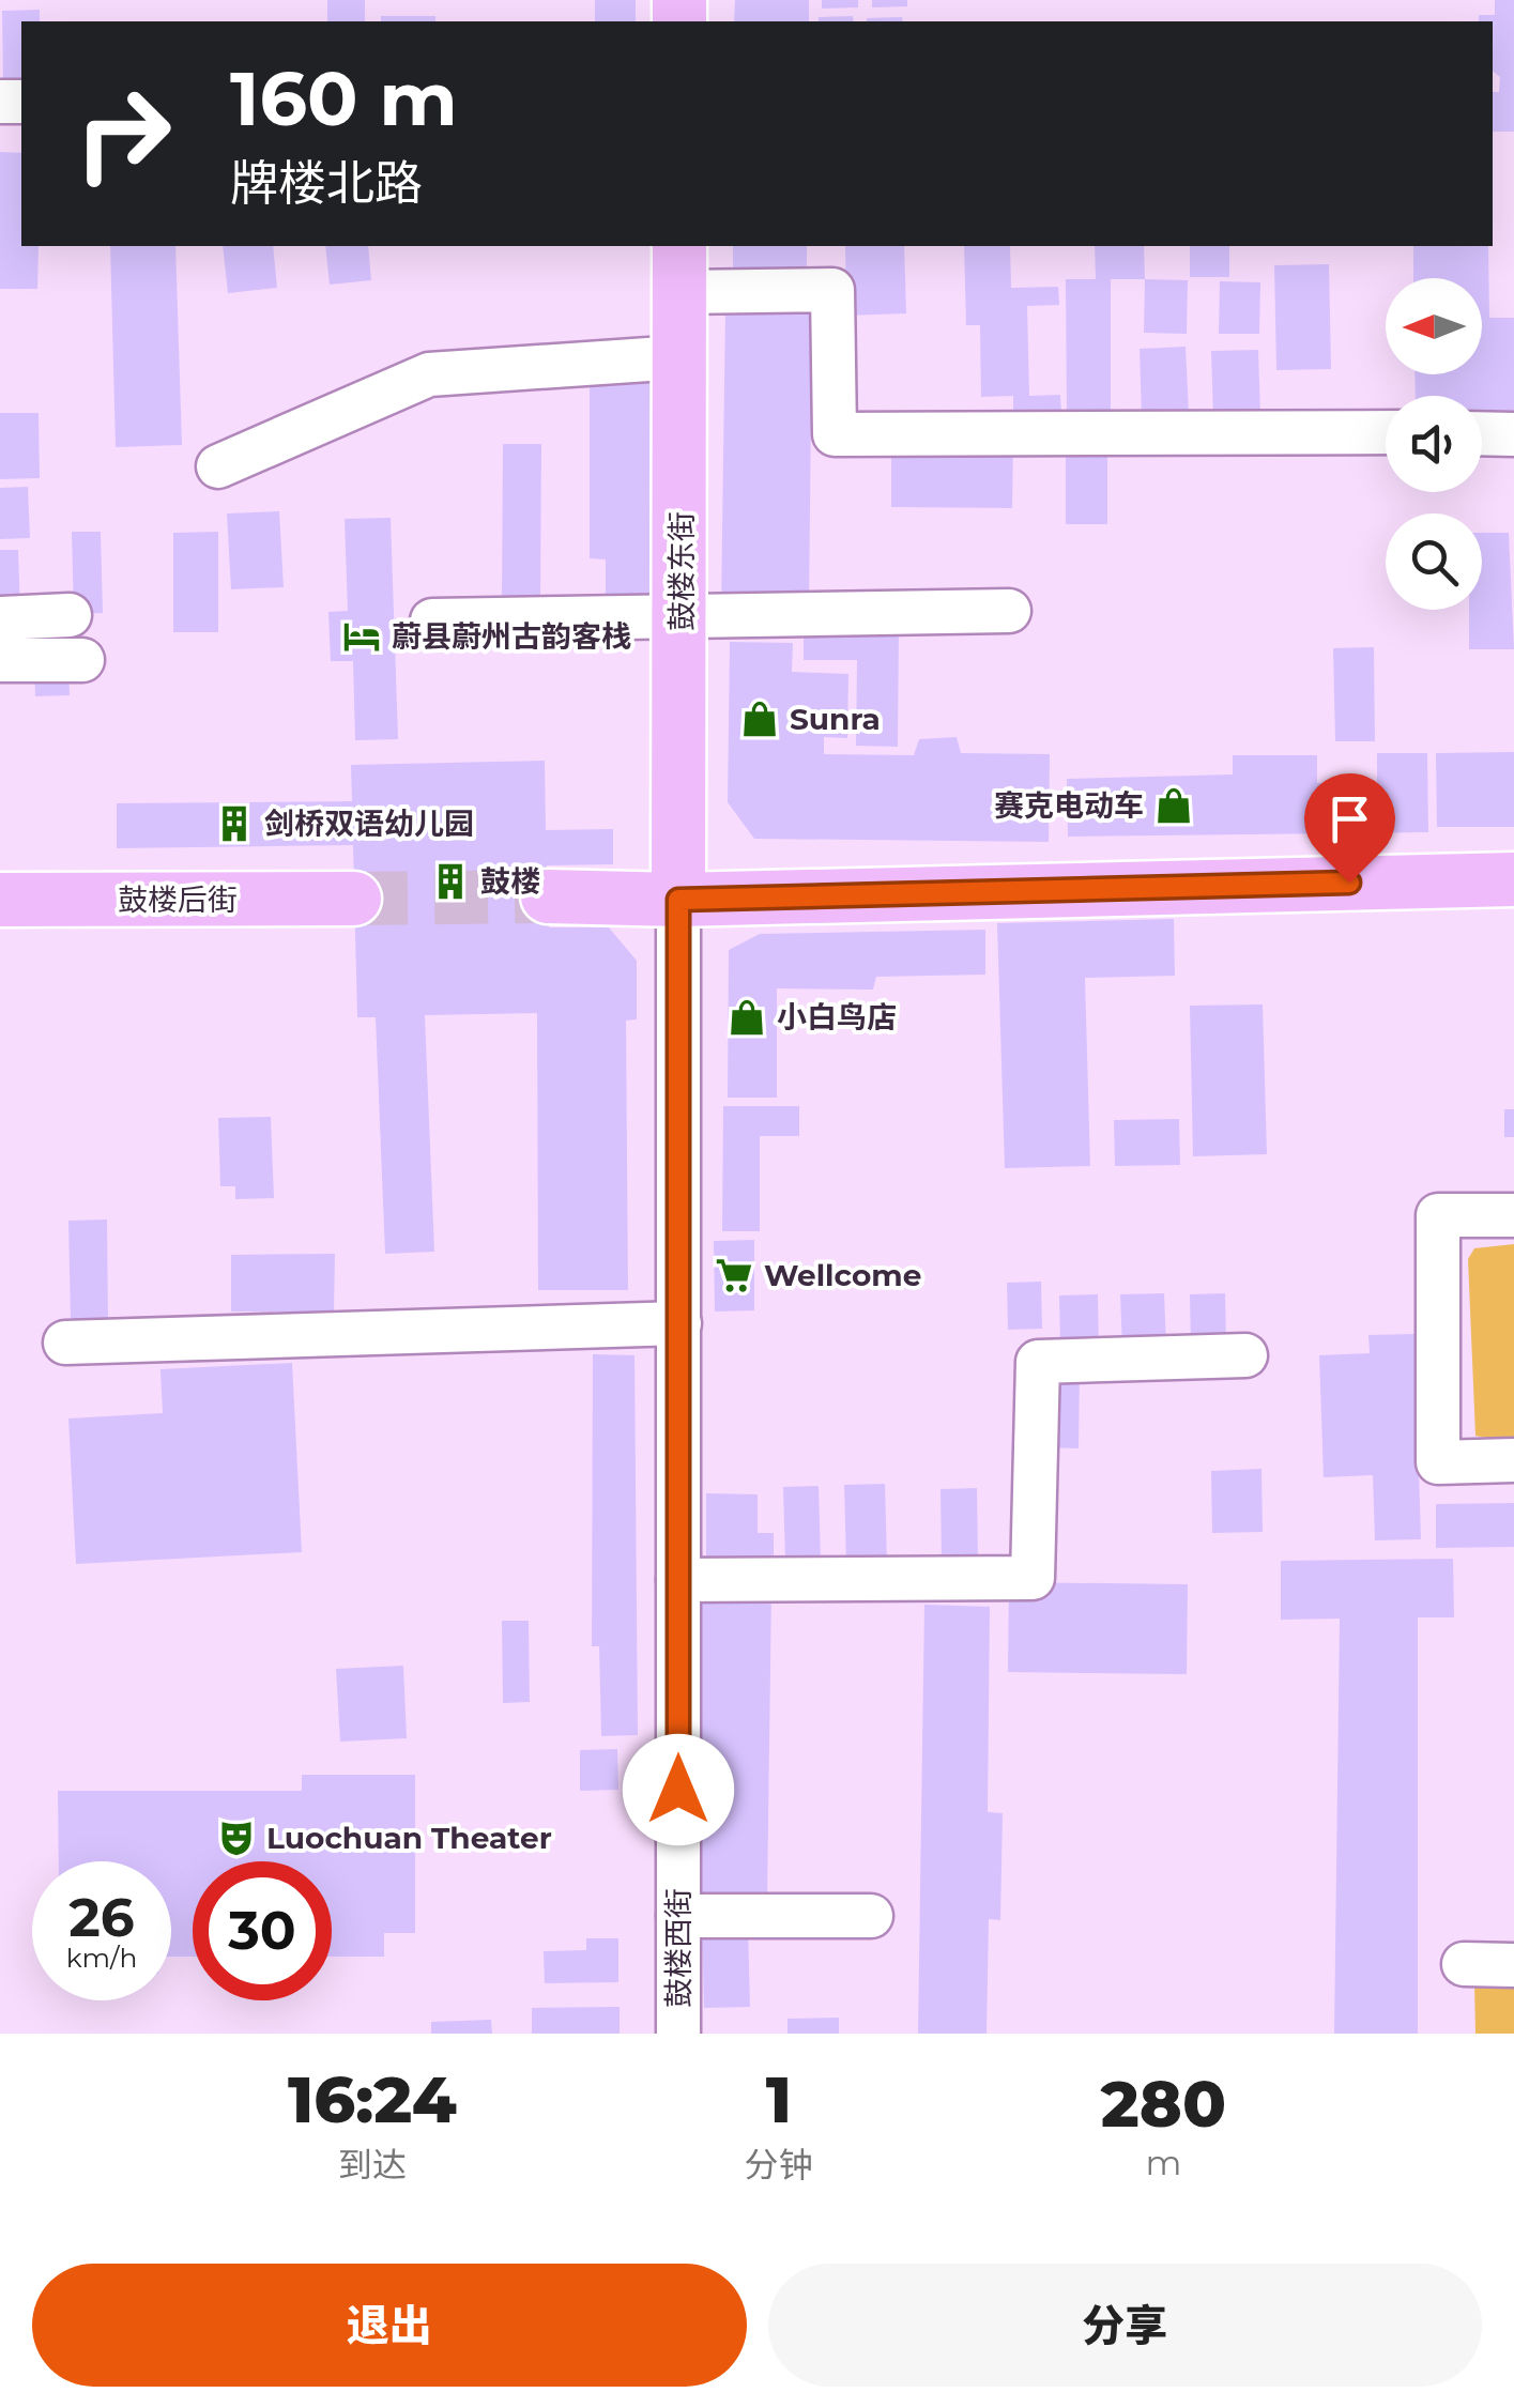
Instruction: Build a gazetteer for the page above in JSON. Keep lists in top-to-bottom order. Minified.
{"streets":{"main road":["鼓楼东街","鼓楼后街"],"street":["鼓楼西街"]},"crossings":[["鼓楼东街","鼓楼西街"]],"places":{"hotel":["蔚县蔚州古韵客栈"],"shop":["Sunra","赛克电动车","小白鸟店"],"building":["剑桥双语幼儿园","鼓楼"],"supermarket":["Wellcome"],"theatre":["Luochuan Theater"]},"north":"left","page":{"turn":["160 m","牌楼北路"],"speed":"26 km/h","limit":"30","eta":["16:24","到达","1","分钟","280","m"],"buttons":["退出","分享"]}}
